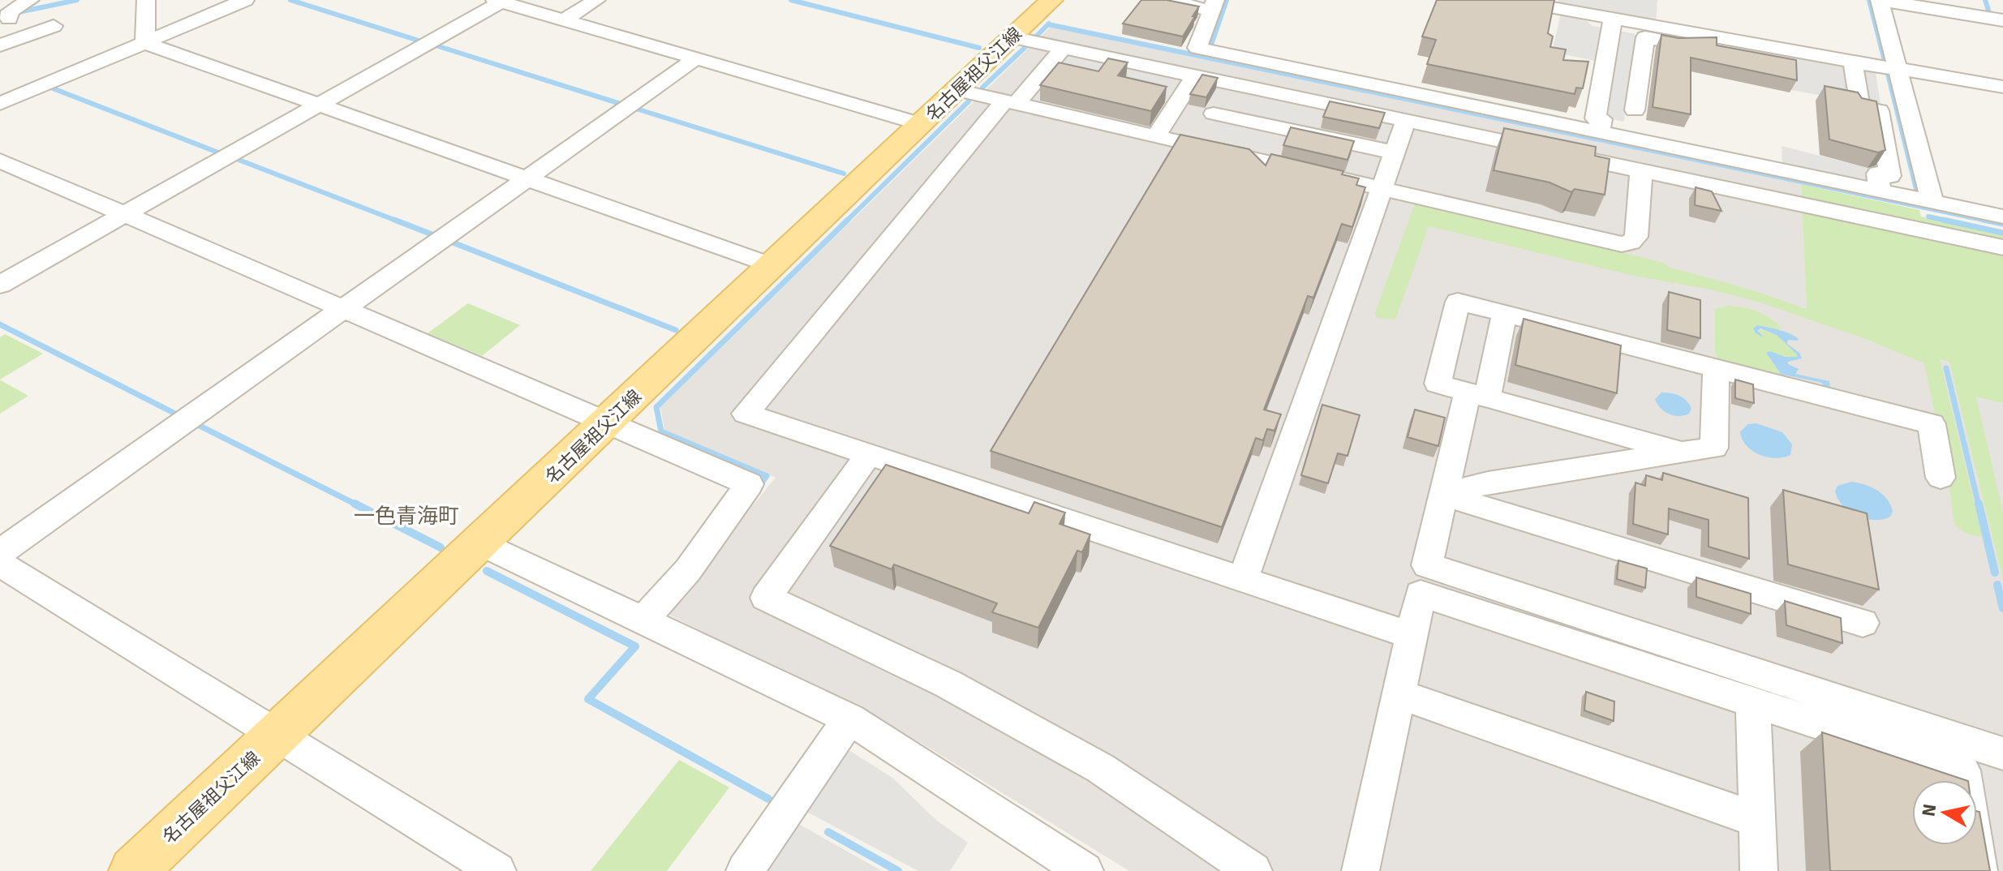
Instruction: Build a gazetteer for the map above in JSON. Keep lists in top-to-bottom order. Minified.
{"streets":{"main road":["名古屋祖父江線"]},"districts":["一色青海町"],"north":"left"}
